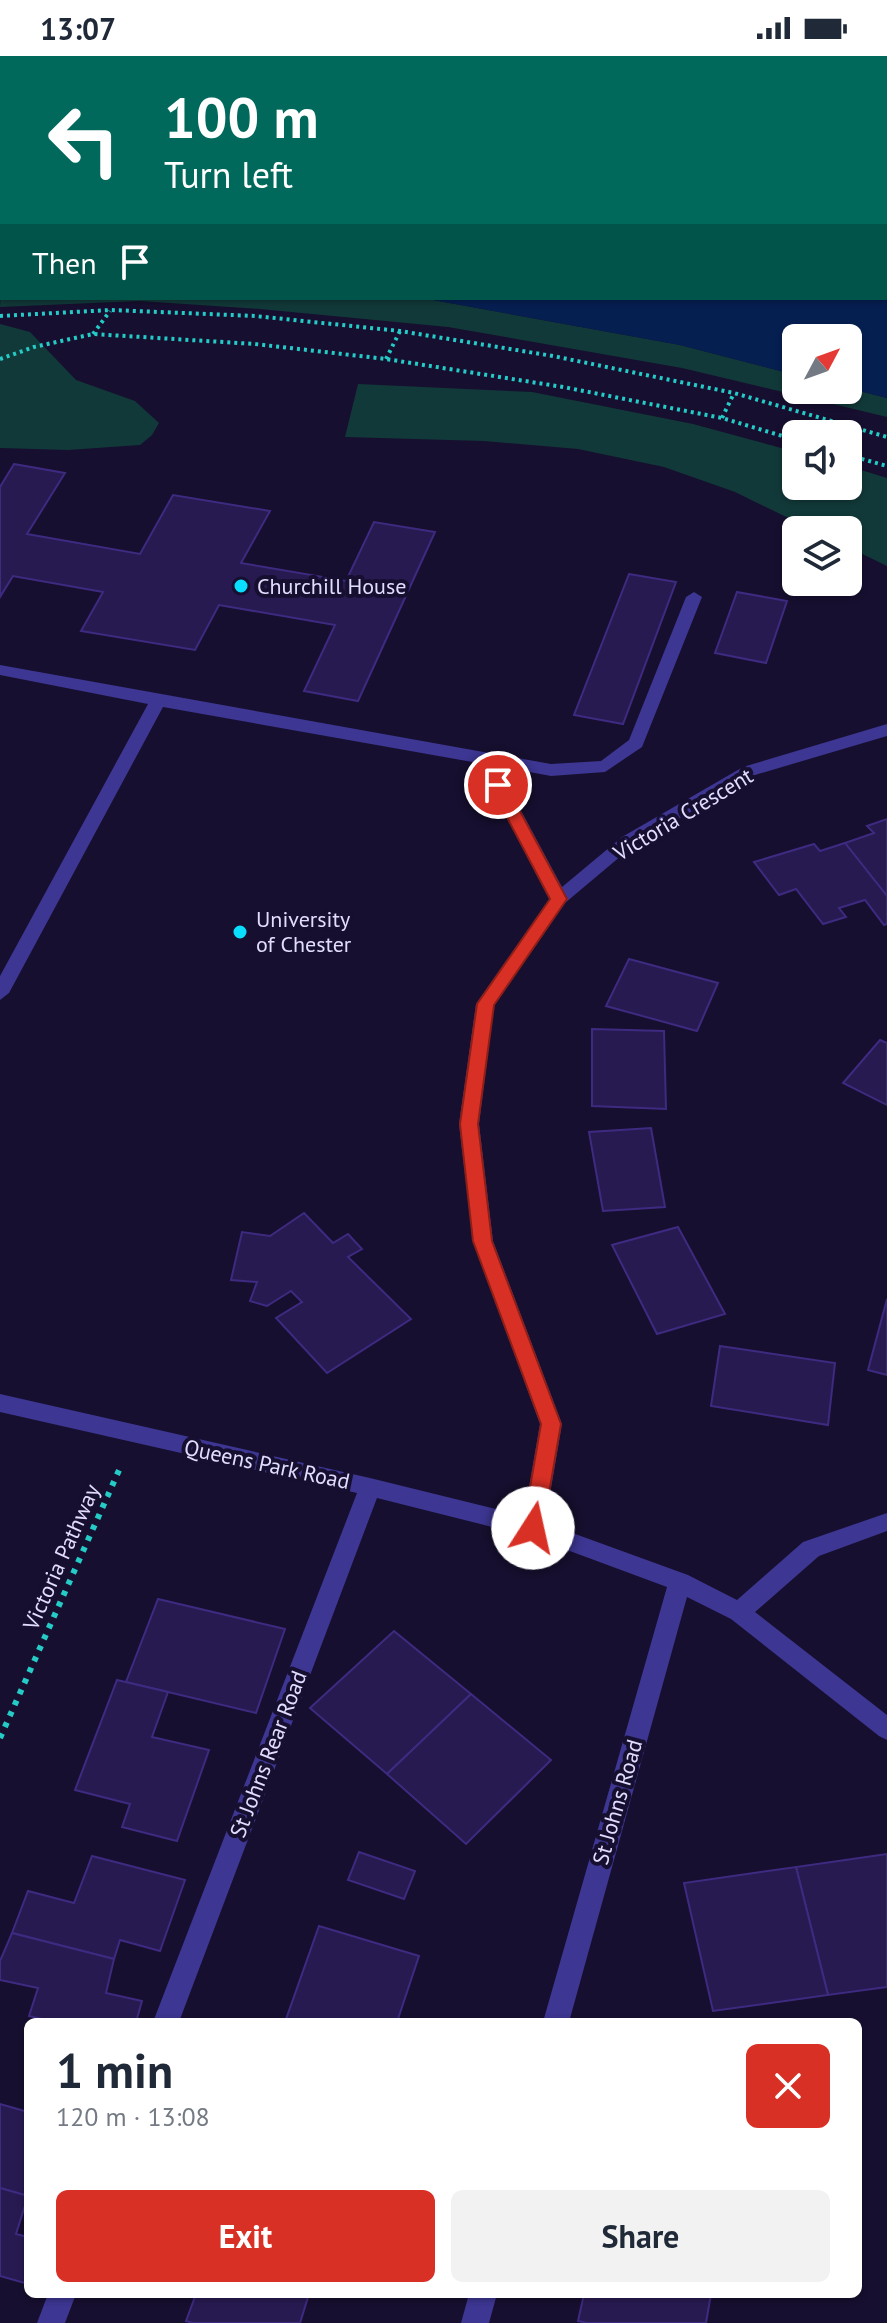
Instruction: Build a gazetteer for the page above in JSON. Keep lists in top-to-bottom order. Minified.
{"streets":{"street":["Victoria Crescent","Queens Park Road","St Johns Rear Road","St Johns Road"],"path":["Victoria Pathway"]},"crossings":[["Victoria Crescent","Queens Park Road"],["Queens Park Road","Victoria Pathway"],["Queens Park Road","St Johns Rear Road"]],"places":["Churchill House","University of Chester"],"north":"top right","page":{"status":"13:07","turn":["100 m","Turn left"],"then":"Then","heading":["1 min","120 m · 13:08"],"buttons":["Exit","Share"]}}
